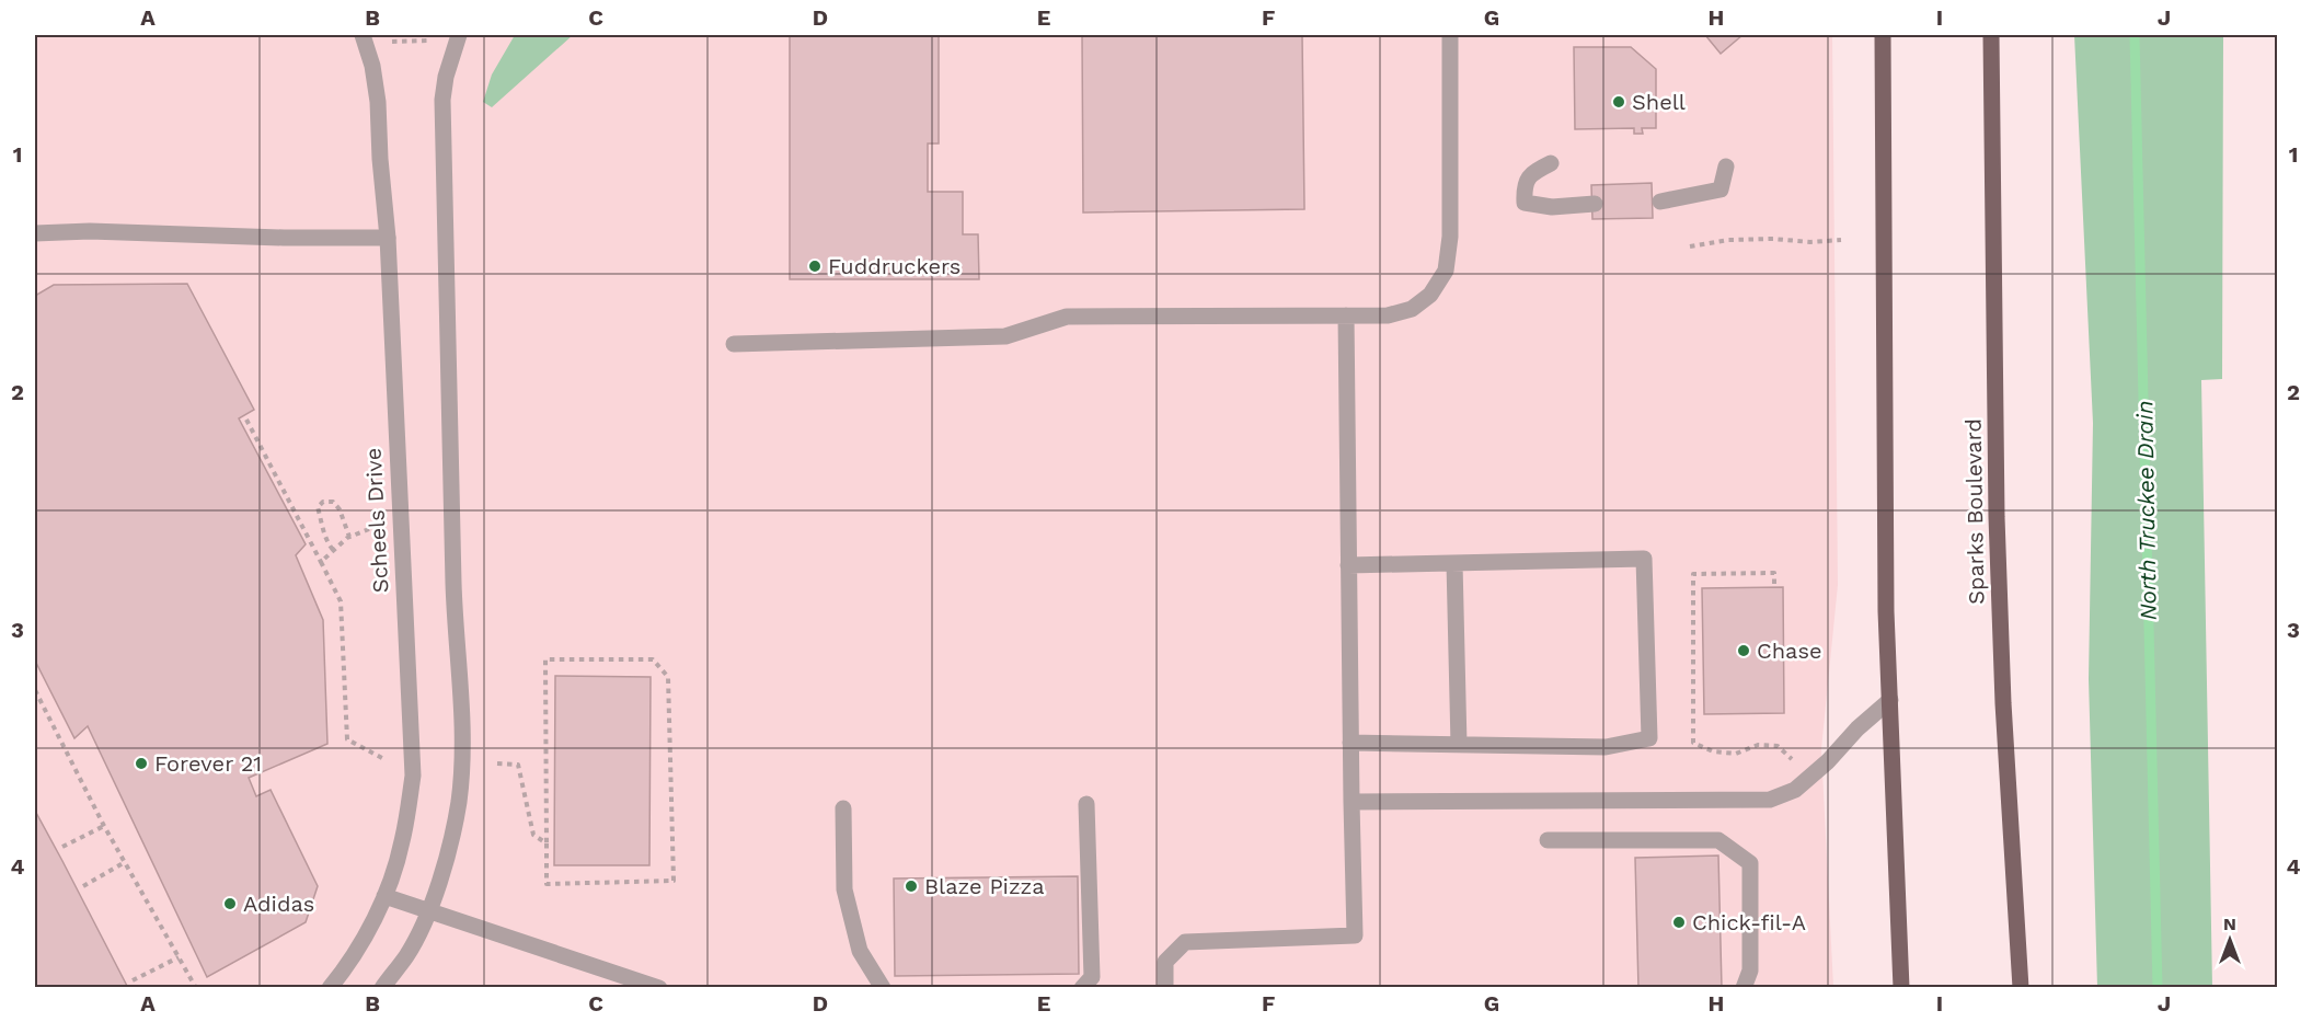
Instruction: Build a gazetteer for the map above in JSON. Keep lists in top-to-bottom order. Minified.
{"streets":{"main road":["Sparks Boulevard"],"street":["Scheels Drive"]},"water":["North Truckee Drain"],"places":["Shell","Fuddruckers","Chase","Forever 21","Blaze Pizza","Adidas","Chick-fil-A"],"north":"top","grid":{"columns":["A","B","C","D","E","F","G","H","I","J"],"rows":["1","2","3","4"]}}
